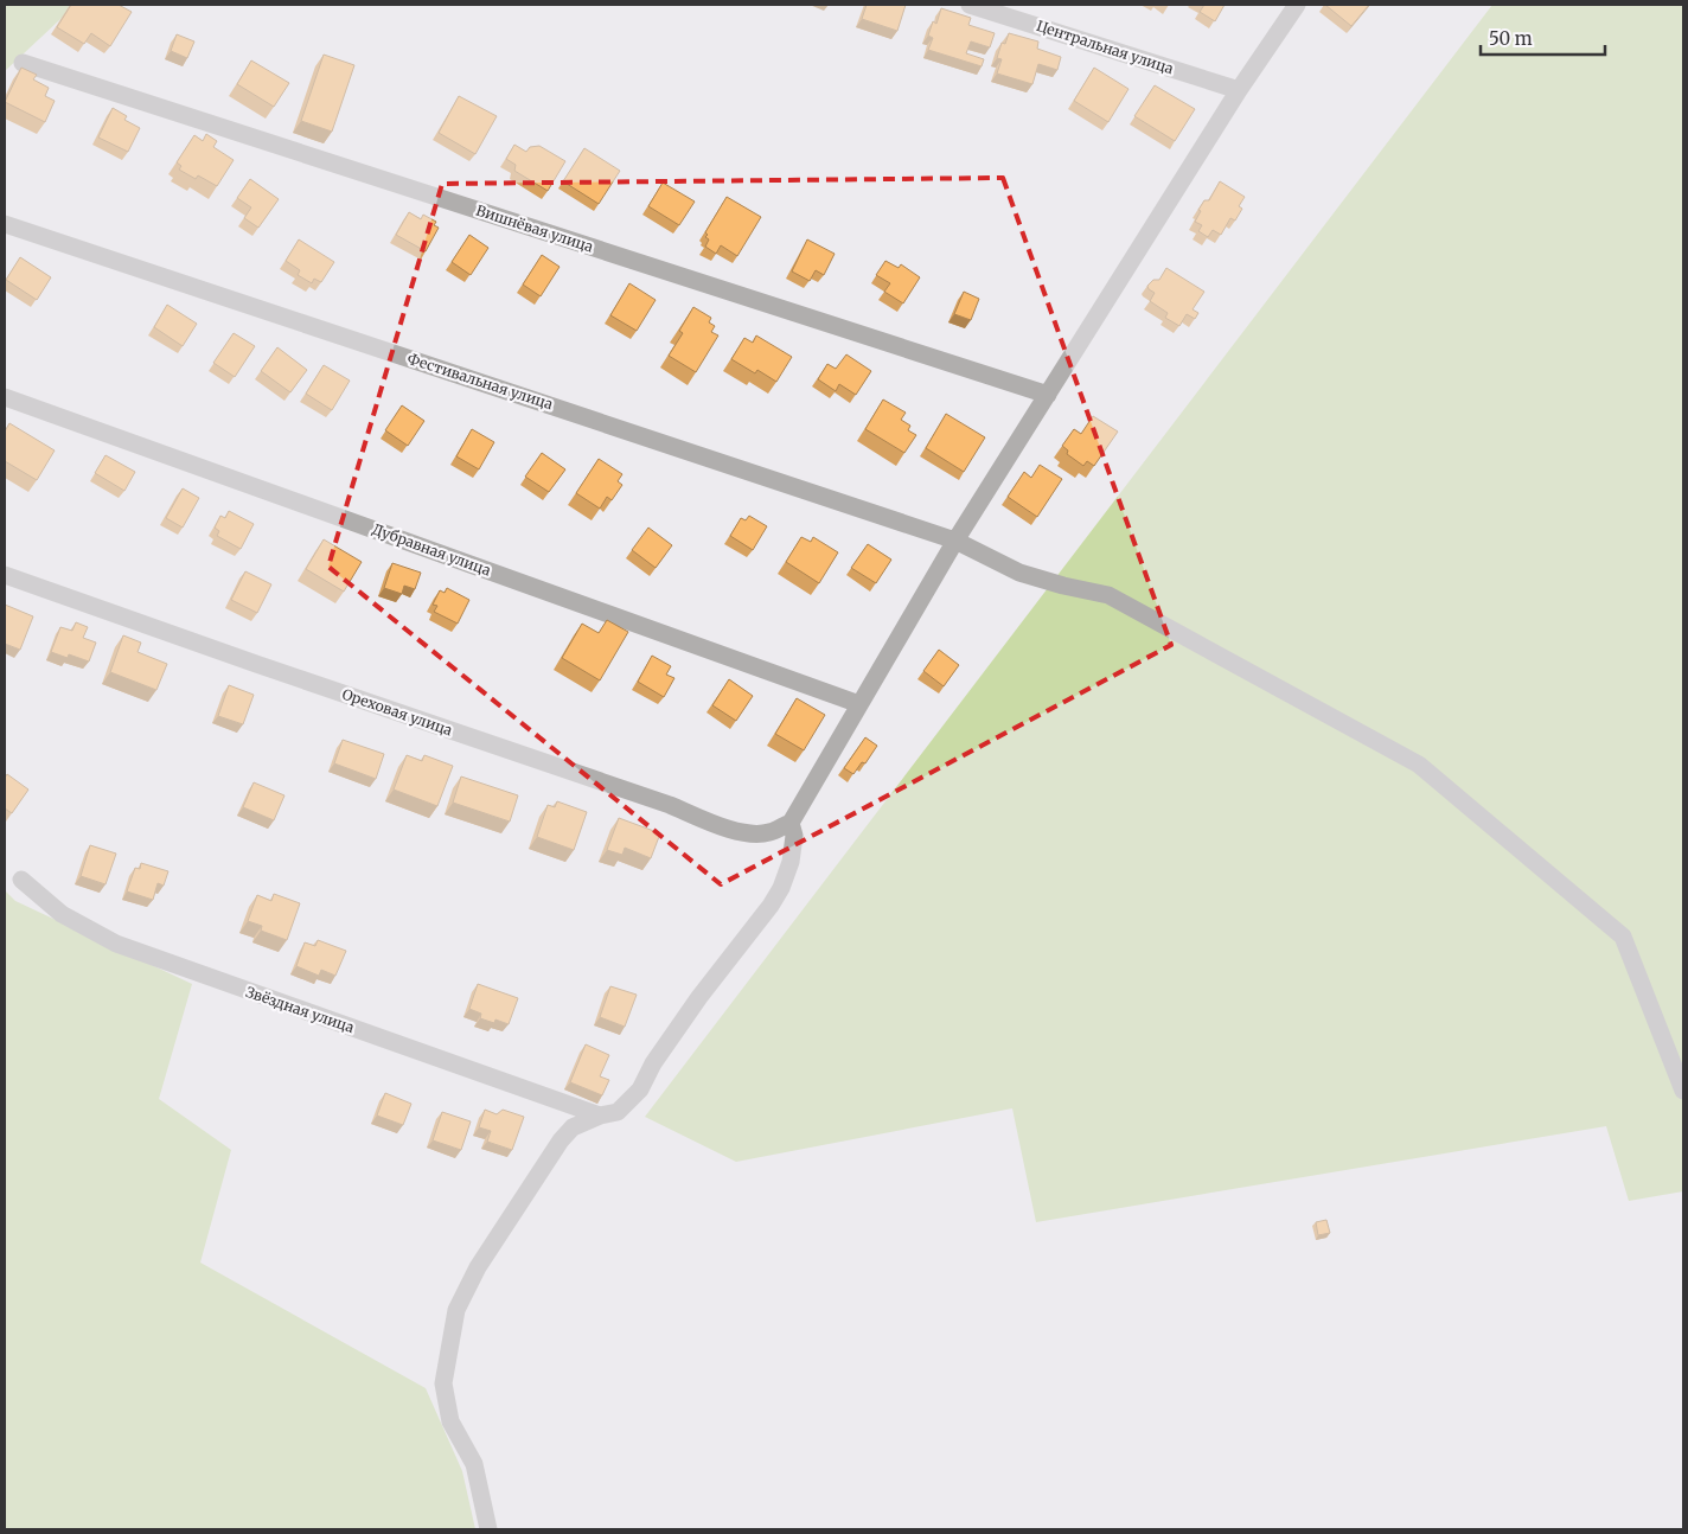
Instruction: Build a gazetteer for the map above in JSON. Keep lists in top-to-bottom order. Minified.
{"streets":{"street":["Центральная улица","Вишнёвая улица","Фестивальная улица","Дубравная улица","Ореховая улица","Звёздная улица"]},"scale_bar":"50 m"}
